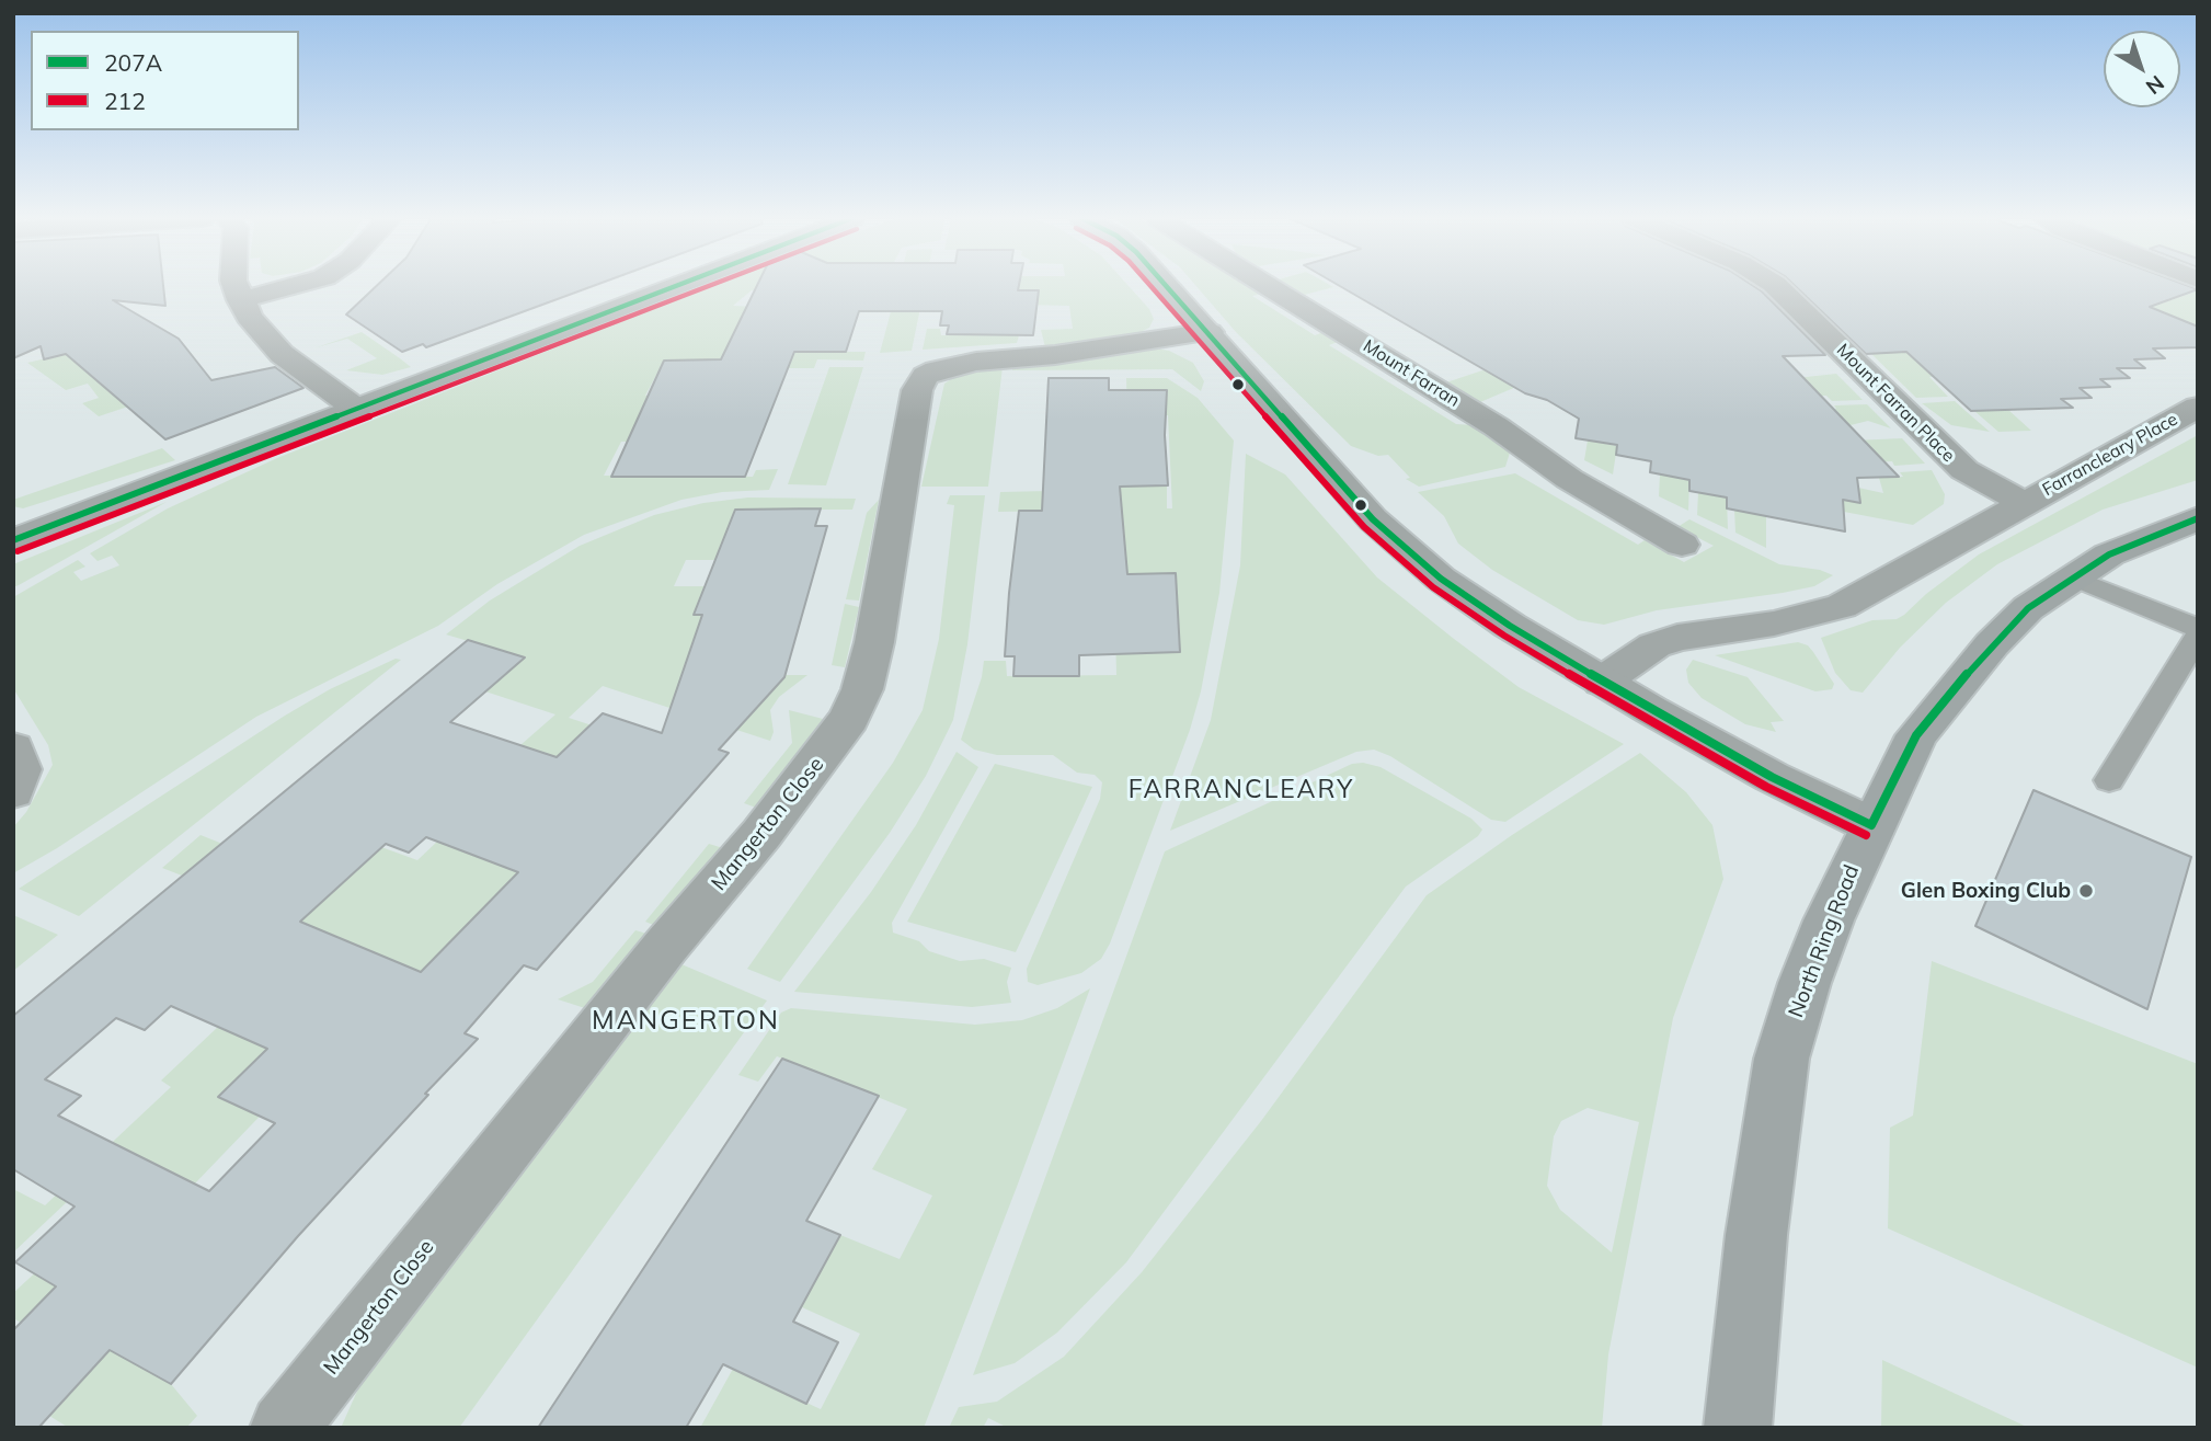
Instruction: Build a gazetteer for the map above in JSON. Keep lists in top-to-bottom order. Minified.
{"streets":{"main road":["North Ring Road"],"street":["Mount Farran","Mount Farran Place","Farrancleary Place","Mangerton Close"]},"crossings":[["Mount Farran Place","Farrancleary Place"]],"districts":["FARRANCLEARY","MANGERTON"],"places":["Glen Boxing Club"],"lines":["transit line 207A","transit line 212"],"legend":["207A","212"],"north":"bottom right"}
